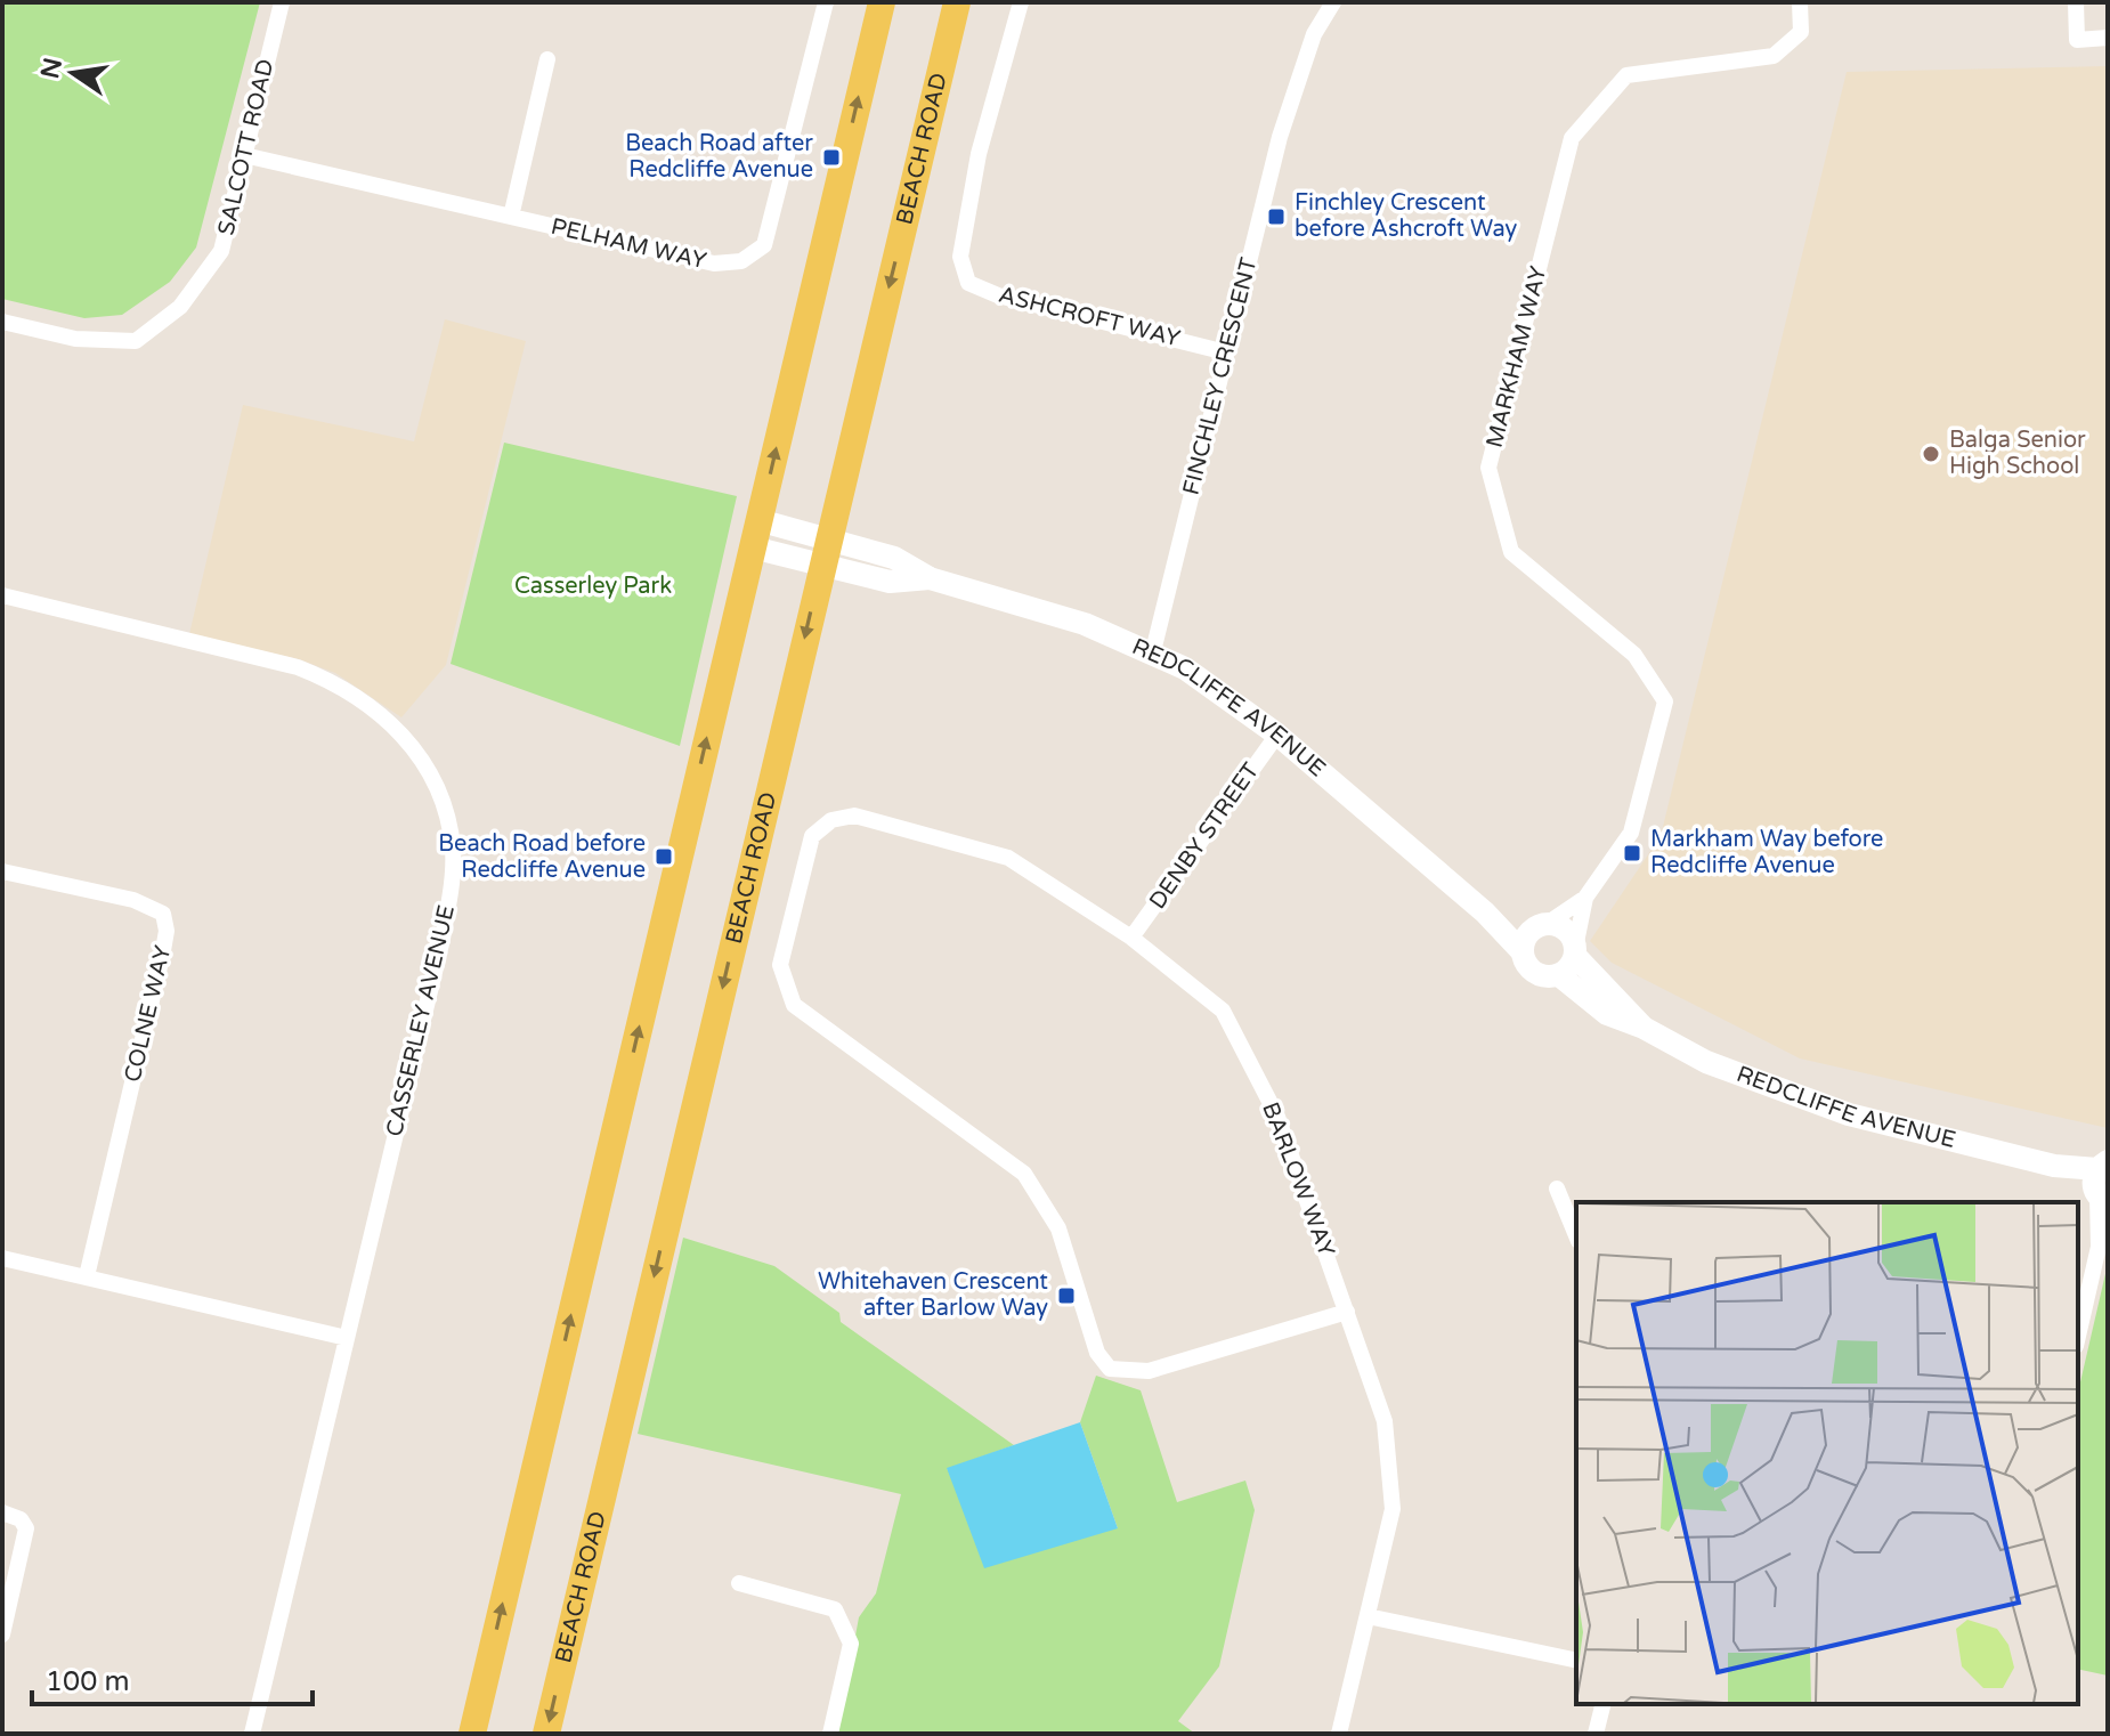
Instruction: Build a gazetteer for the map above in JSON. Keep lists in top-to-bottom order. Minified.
{"streets":{"main road":["BEACH ROAD"],"street":["SALCOTT ROAD","PELHAM WAY","ASHCROFT WAY","MARKHAM WAY","FINCHLEY CRESCENT","REDCLIFFE AVENUE","DENBY STREET","COLNE WAY","CASSERLEY AVENUE","BARLOW WAY"]},"crossings":[["SALCOTT ROAD","PELHAM WAY"],["BEACH ROAD","REDCLIFFE AVENUE"],["ASHCROFT WAY","FINCHLEY CRESCENT"],["MARKHAM WAY","REDCLIFFE AVENUE"],["FINCHLEY CRESCENT","REDCLIFFE AVENUE"],["REDCLIFFE AVENUE","DENBY STREET"],["DENBY STREET","BARLOW WAY"]],"parks":["Casserley Park"],"places":{"transit":["Beach Road after Redcliffe Avenue","Finchley Crescent before Ashcroft Way","Markham Way before Redcliffe Avenue","Beach Road before Redcliffe Avenue","Whitehaven Crescent after Barlow Way"],"other":["Balga Senior High School"]},"scale_bar":"100 m","north":"left"}
